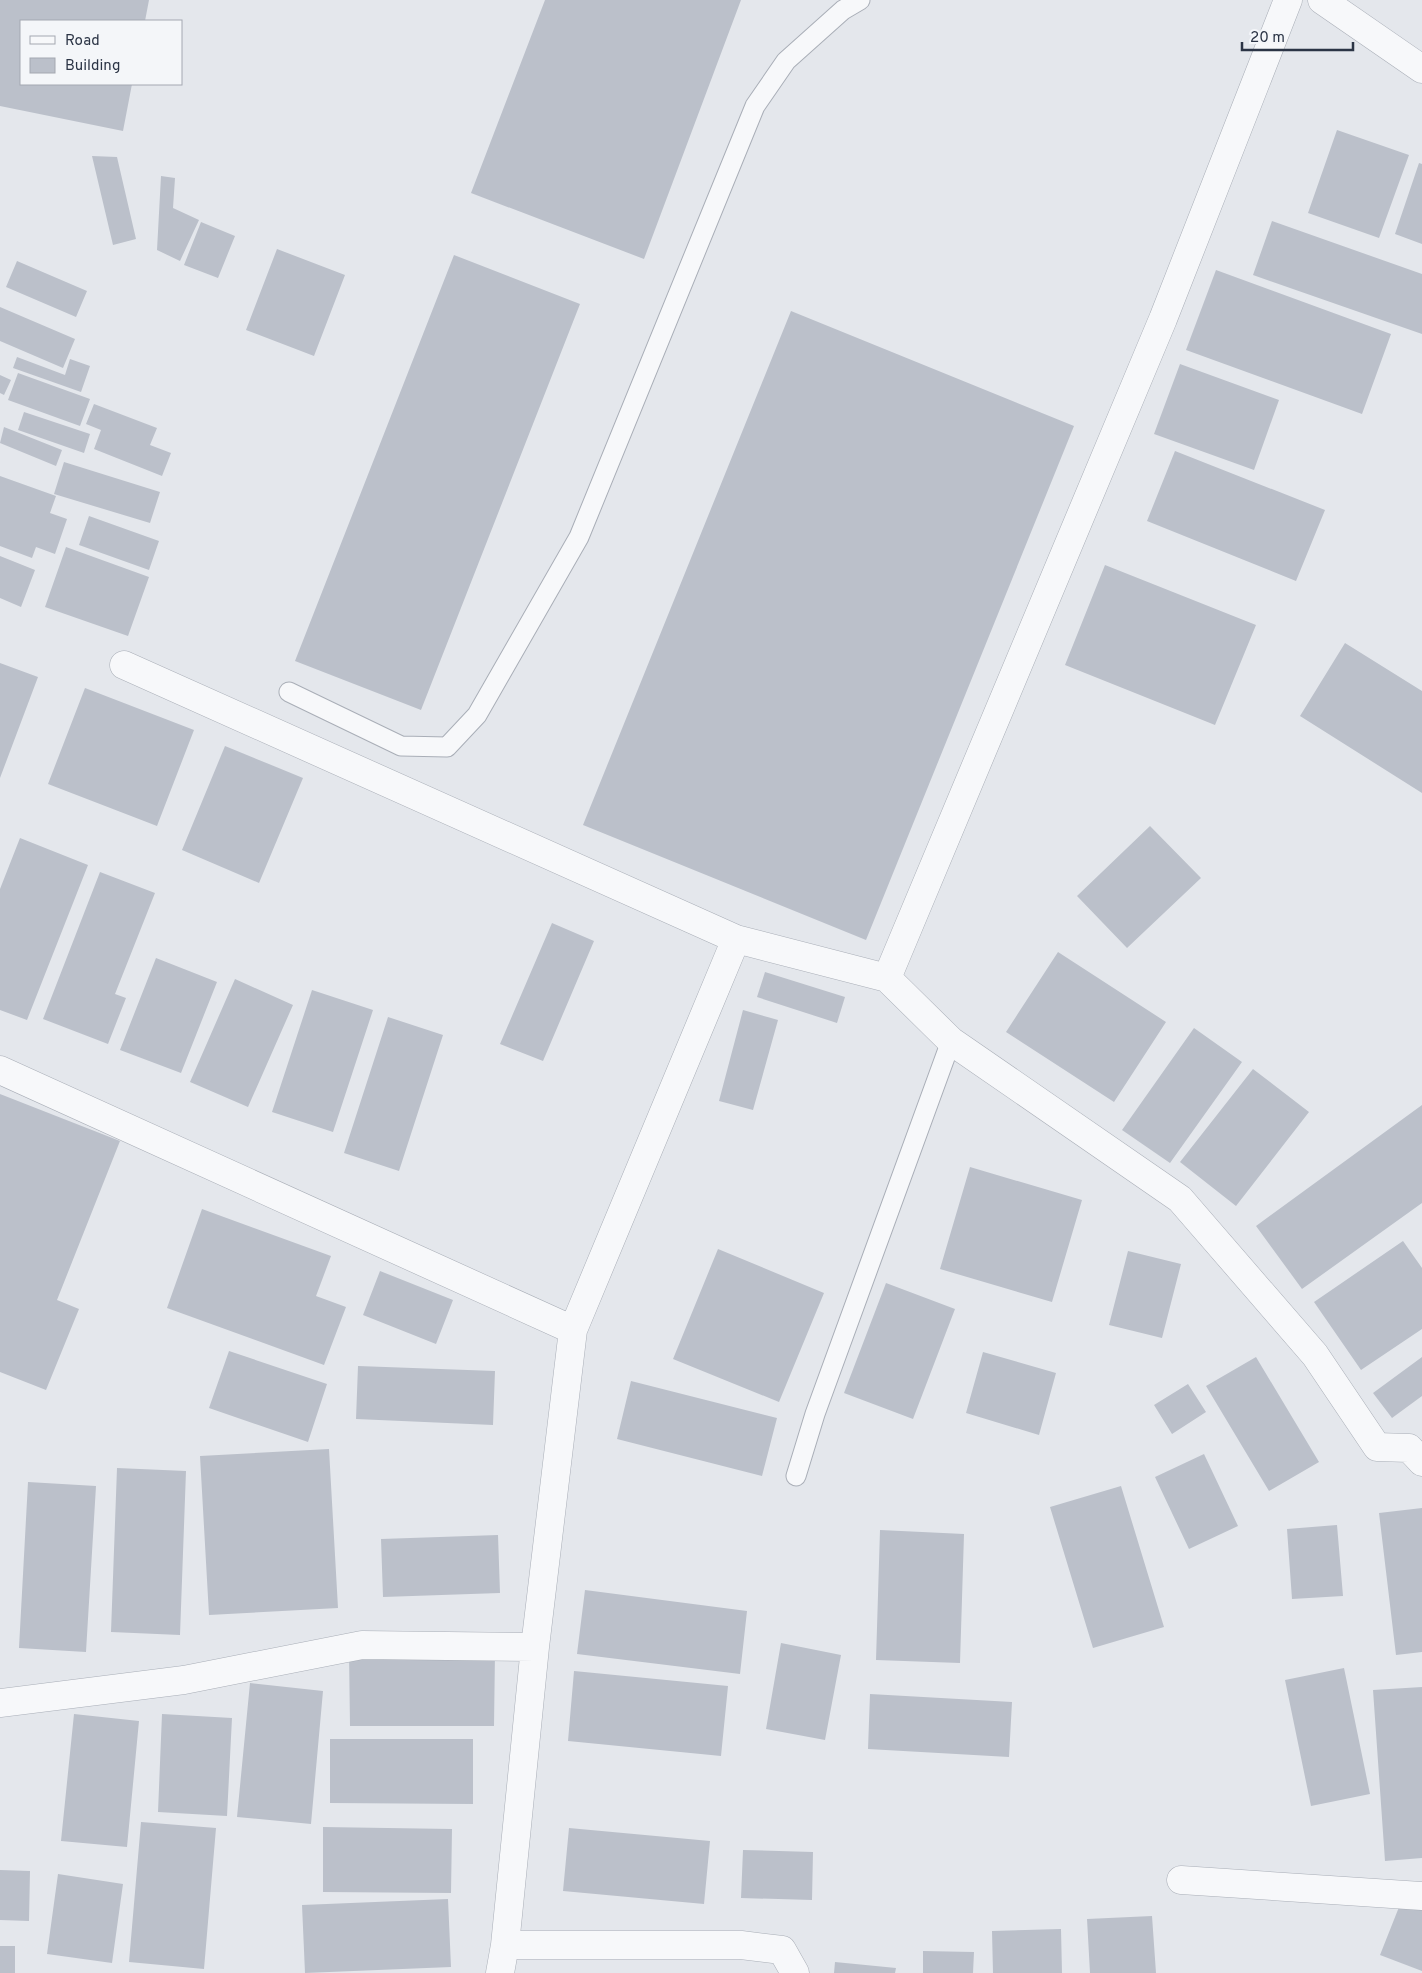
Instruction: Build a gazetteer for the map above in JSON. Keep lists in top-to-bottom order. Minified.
{"legend":["Road","Building"],"scale_bar":"20 m"}
